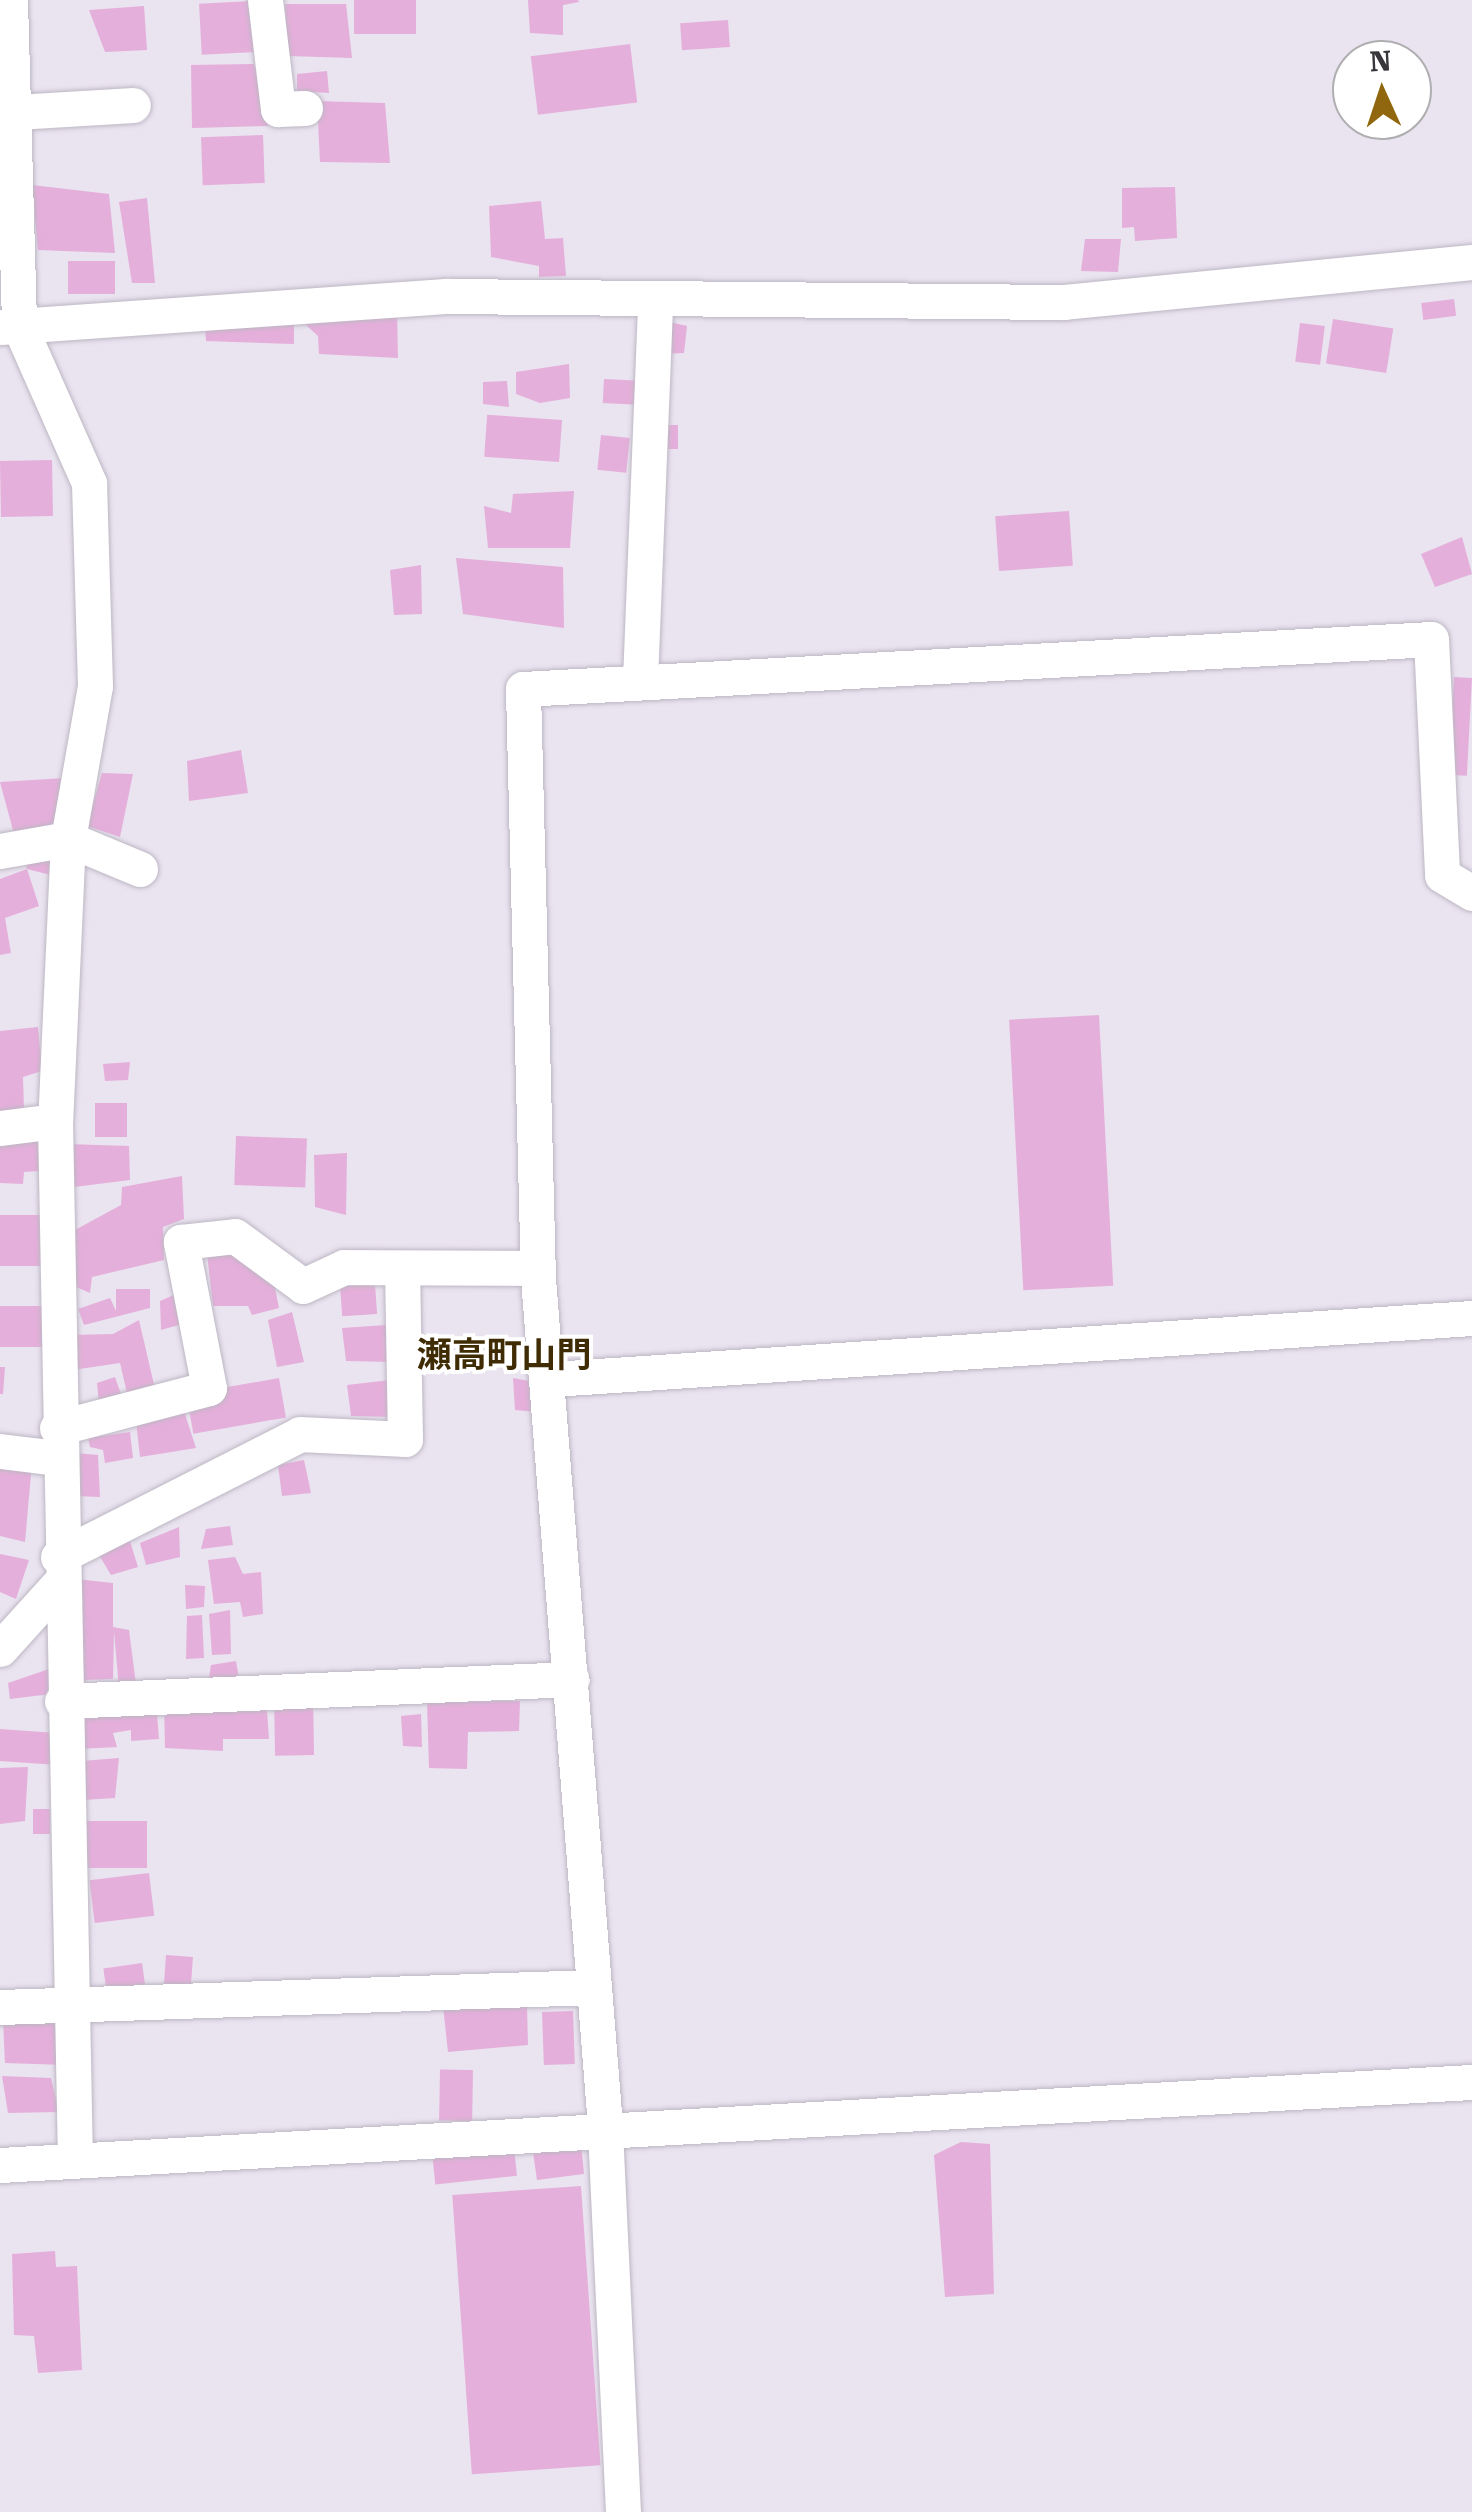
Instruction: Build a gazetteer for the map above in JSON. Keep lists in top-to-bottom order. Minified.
{"districts":["瀬高町山門"],"north":"top"}
